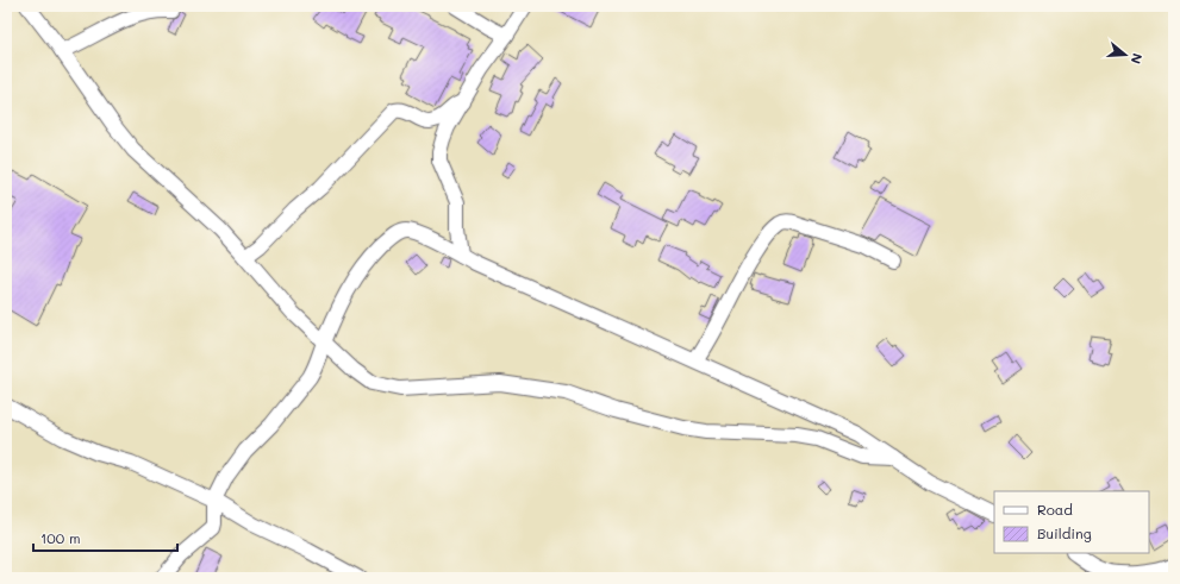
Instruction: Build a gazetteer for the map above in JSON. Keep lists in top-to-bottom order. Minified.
{"legend":["Road","Building"],"scale_bar":"100 m","north":"right"}
